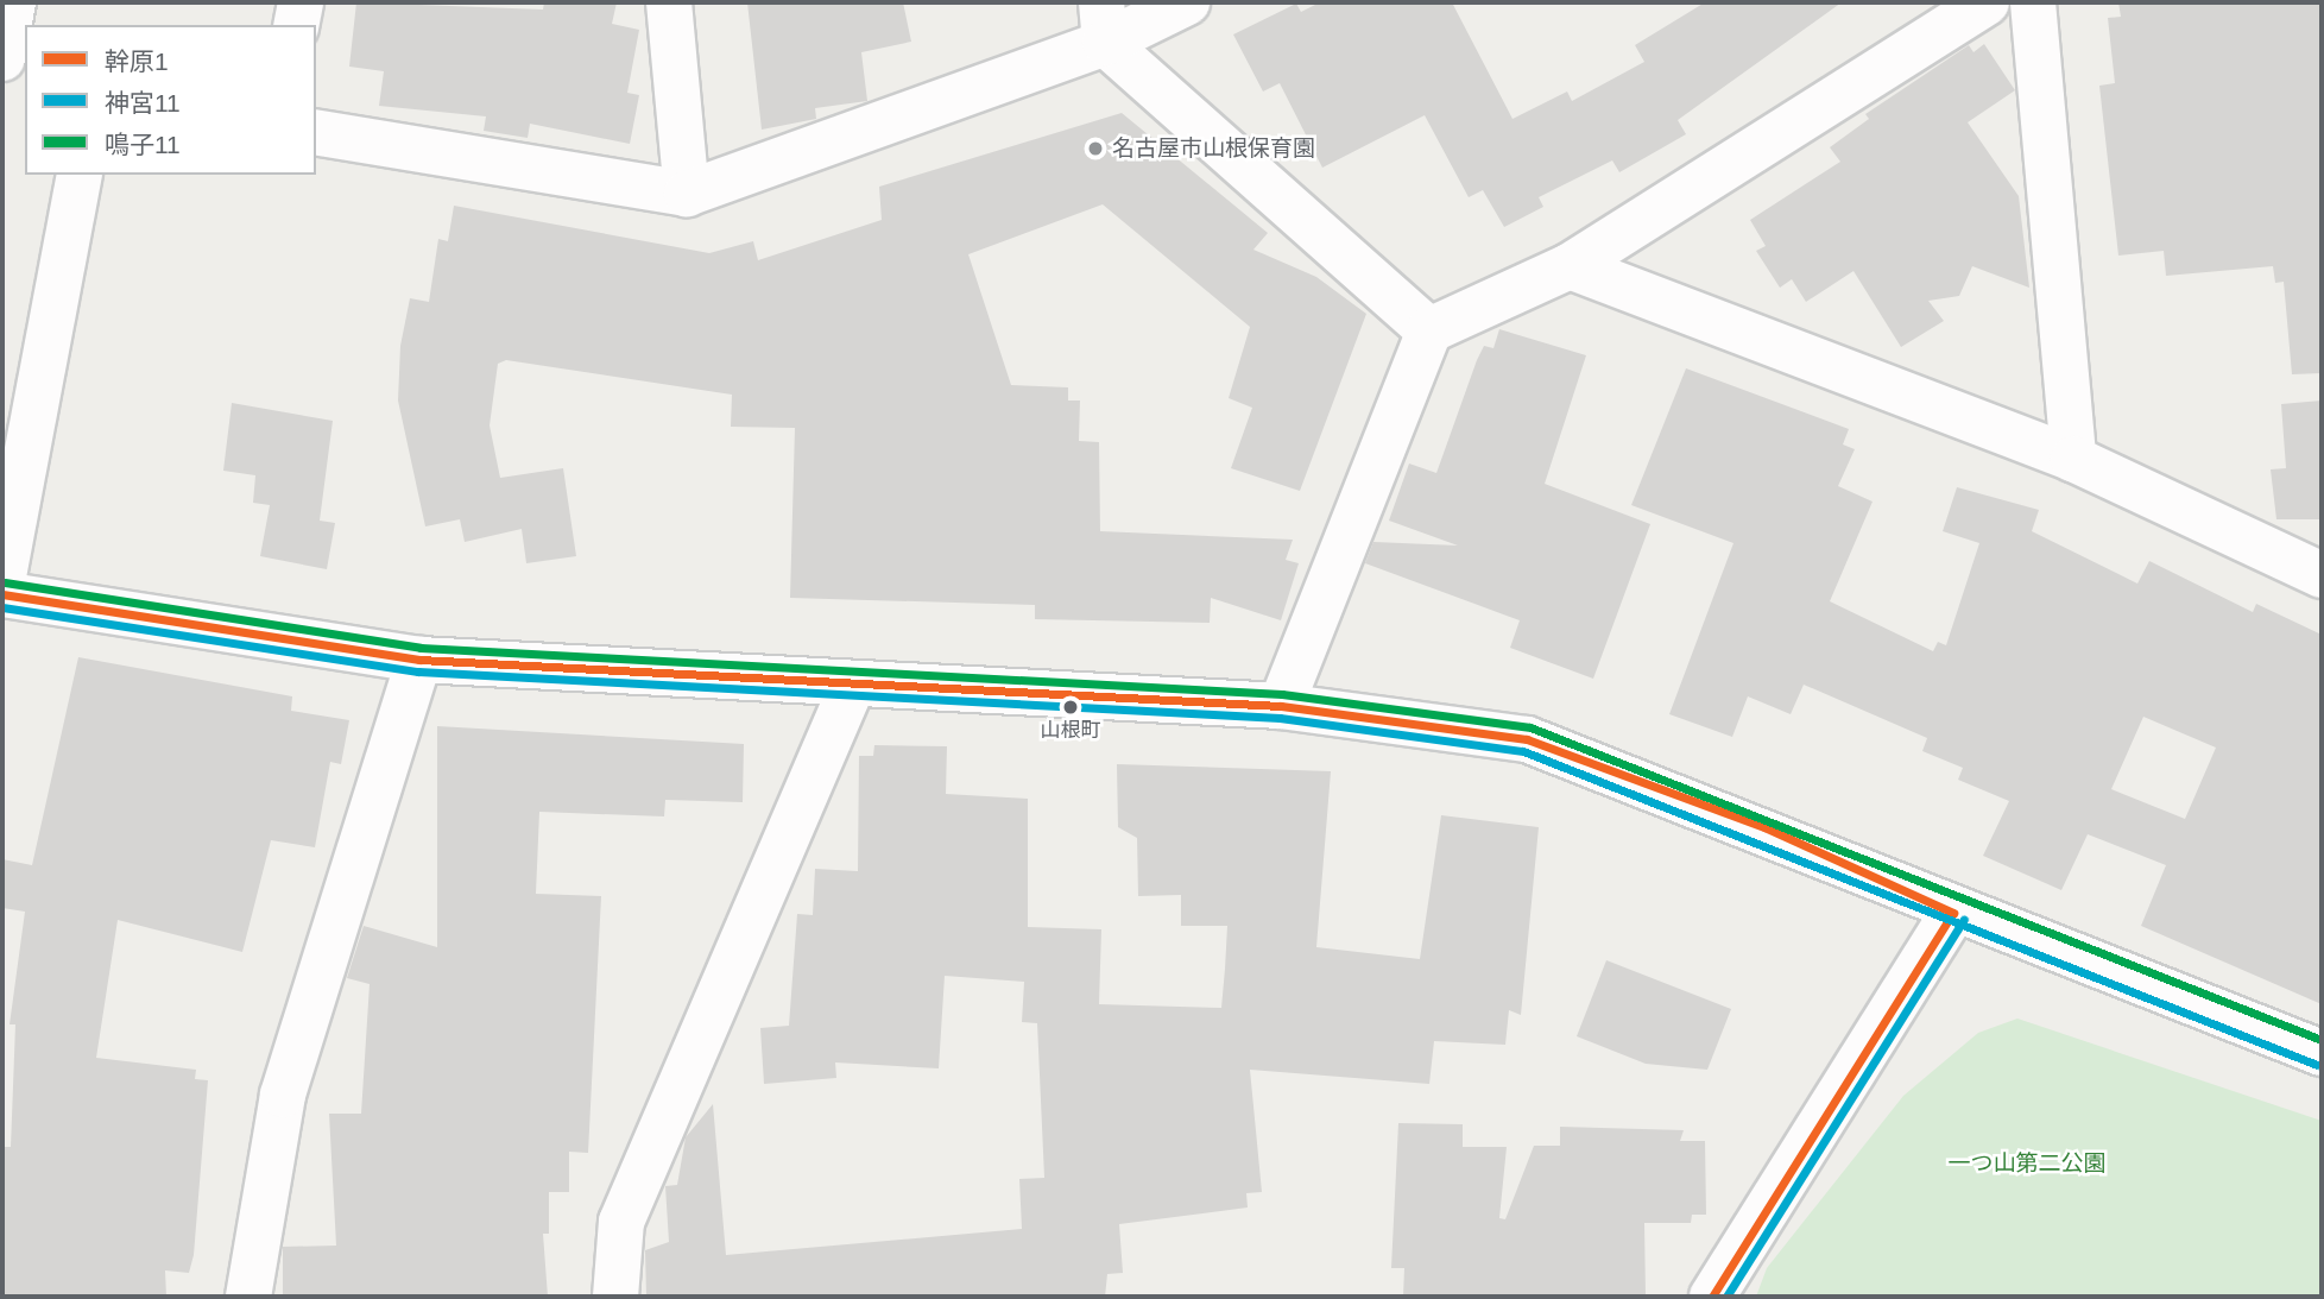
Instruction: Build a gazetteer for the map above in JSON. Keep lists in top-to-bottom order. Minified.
{"parks":["一つ山第二公園"],"places":["名古屋市山根保育園","山根町"],"lines":["transit line 鳴子11","transit line 幹原1","transit line 神宮11"],"legend":["幹原1","神宮11","鳴子11"]}
